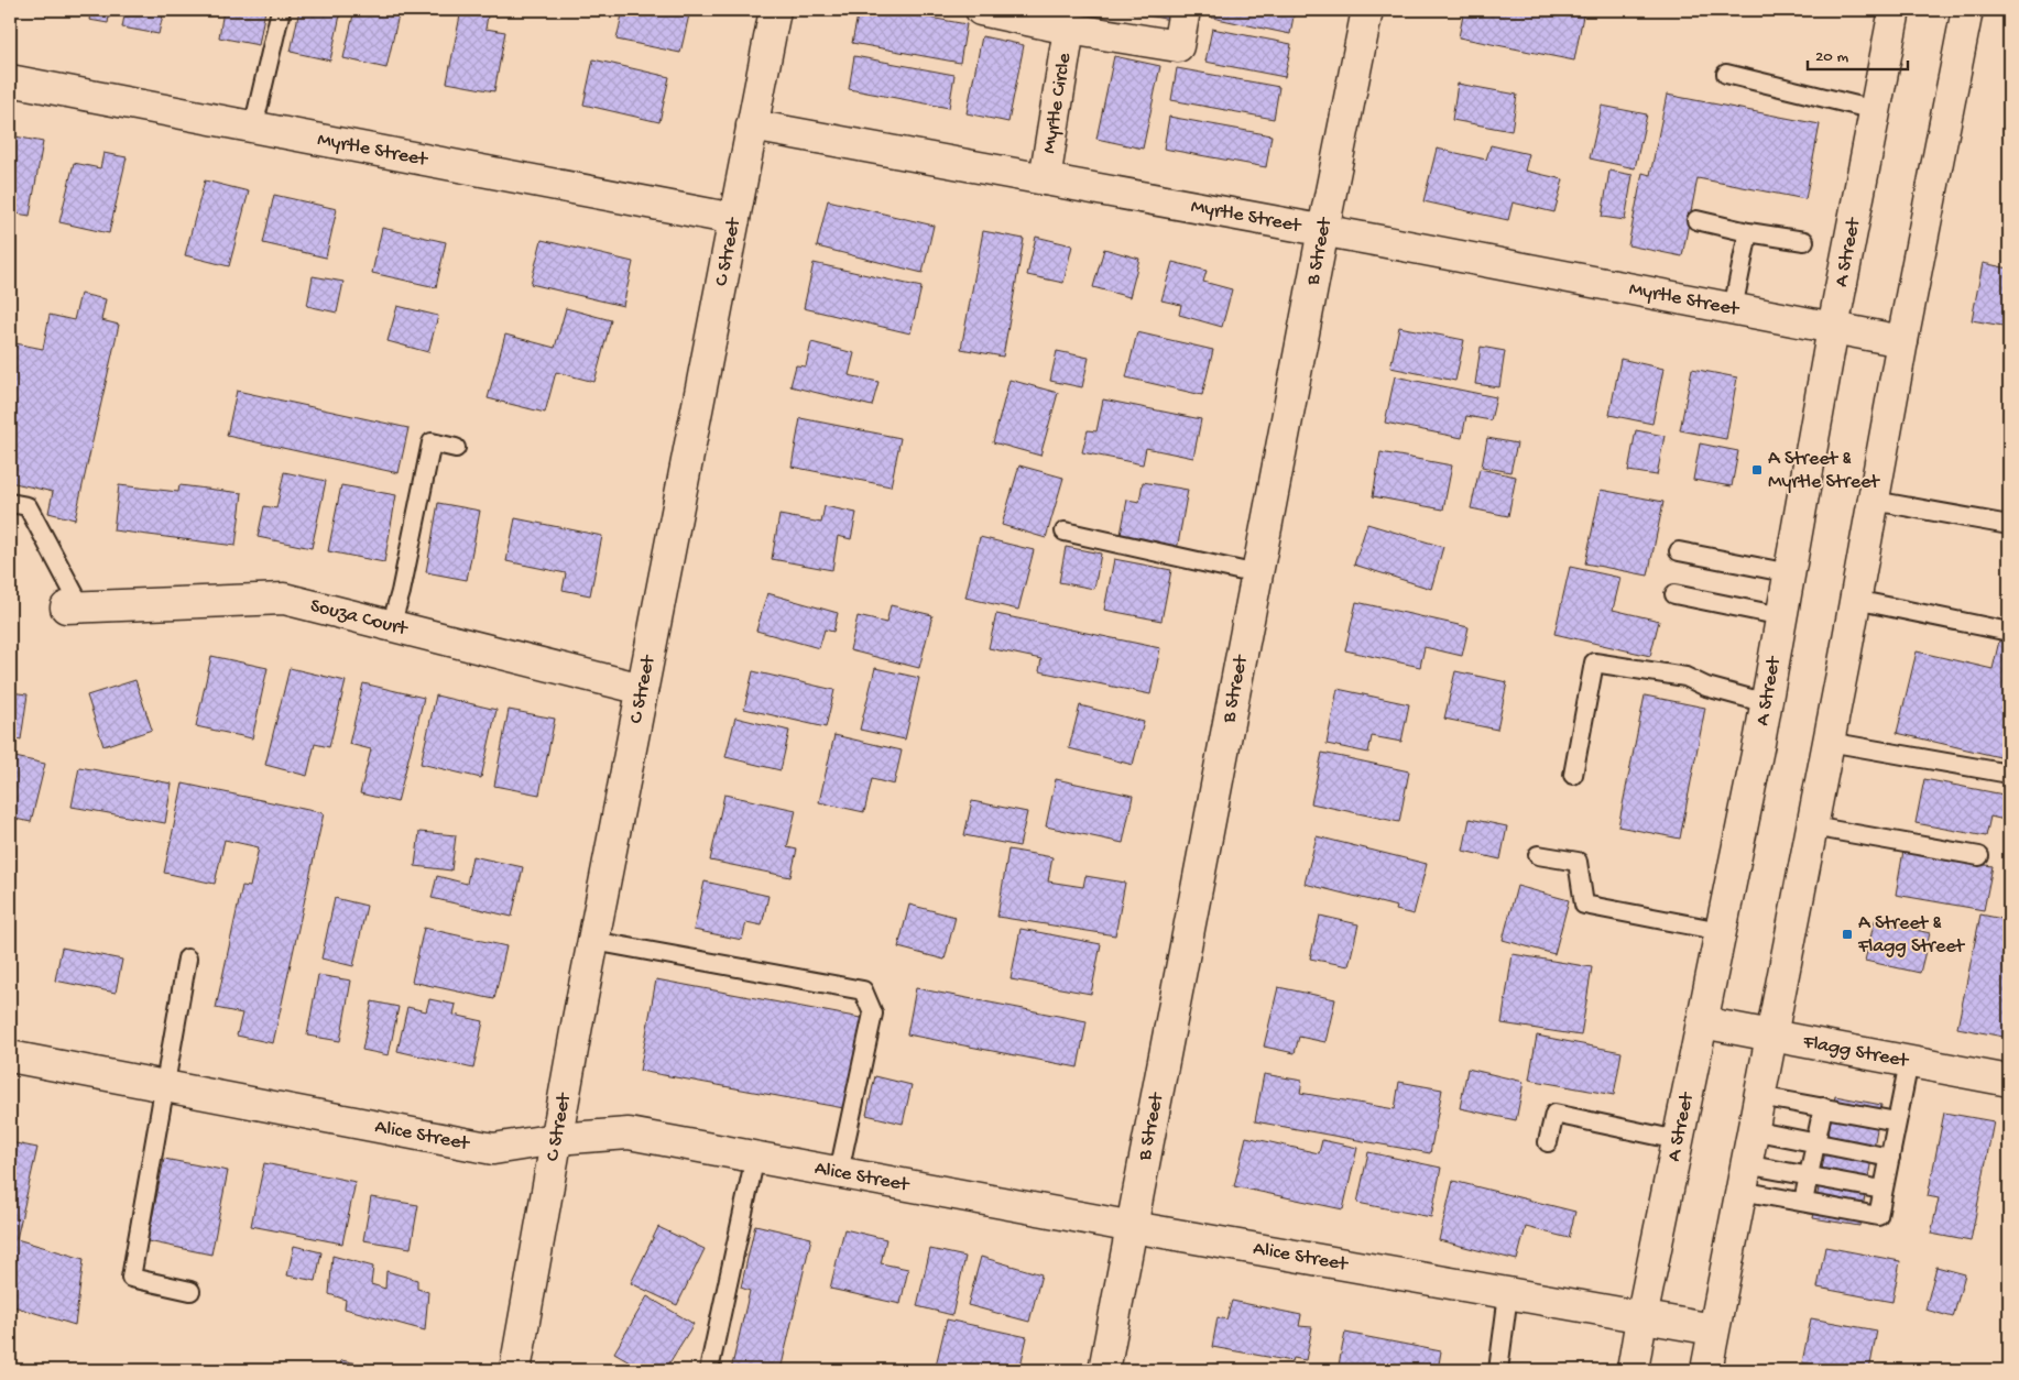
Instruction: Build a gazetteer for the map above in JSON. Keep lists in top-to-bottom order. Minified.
{"streets":{"street":["Myrtle Circle","Myrtle Street","C Street","B Street","A Street","Souza Court","Flagg Street","Alice Street"]},"crossings":[["Myrtle Circle","Myrtle Street"],["Myrtle Street","C Street"],["Myrtle Street","B Street"],["Myrtle Street","A Street"],["C Street","Souza Court"],["C Street","Alice Street"],["B Street","Alice Street"],["A Street","Flagg Street"],["A Street","Alice Street"]],"places":{"transit":["A Street & Myrtle Street","A Street & Flagg Street"]},"scale_bar":"20 m"}
